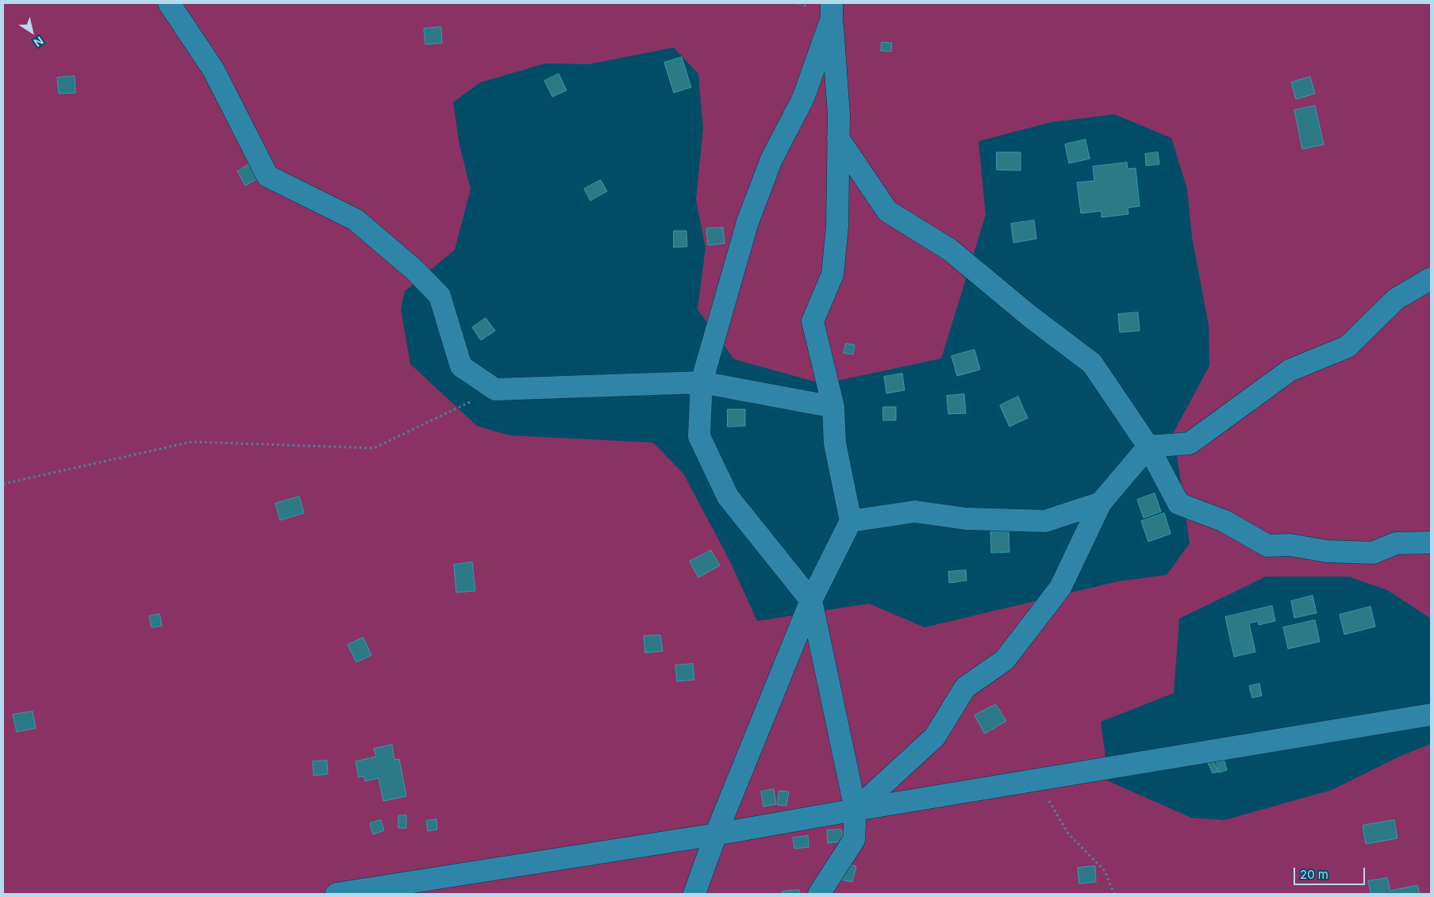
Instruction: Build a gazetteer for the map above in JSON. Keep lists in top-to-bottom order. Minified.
{"scale_bar":"20 m","north":"bottom right"}
